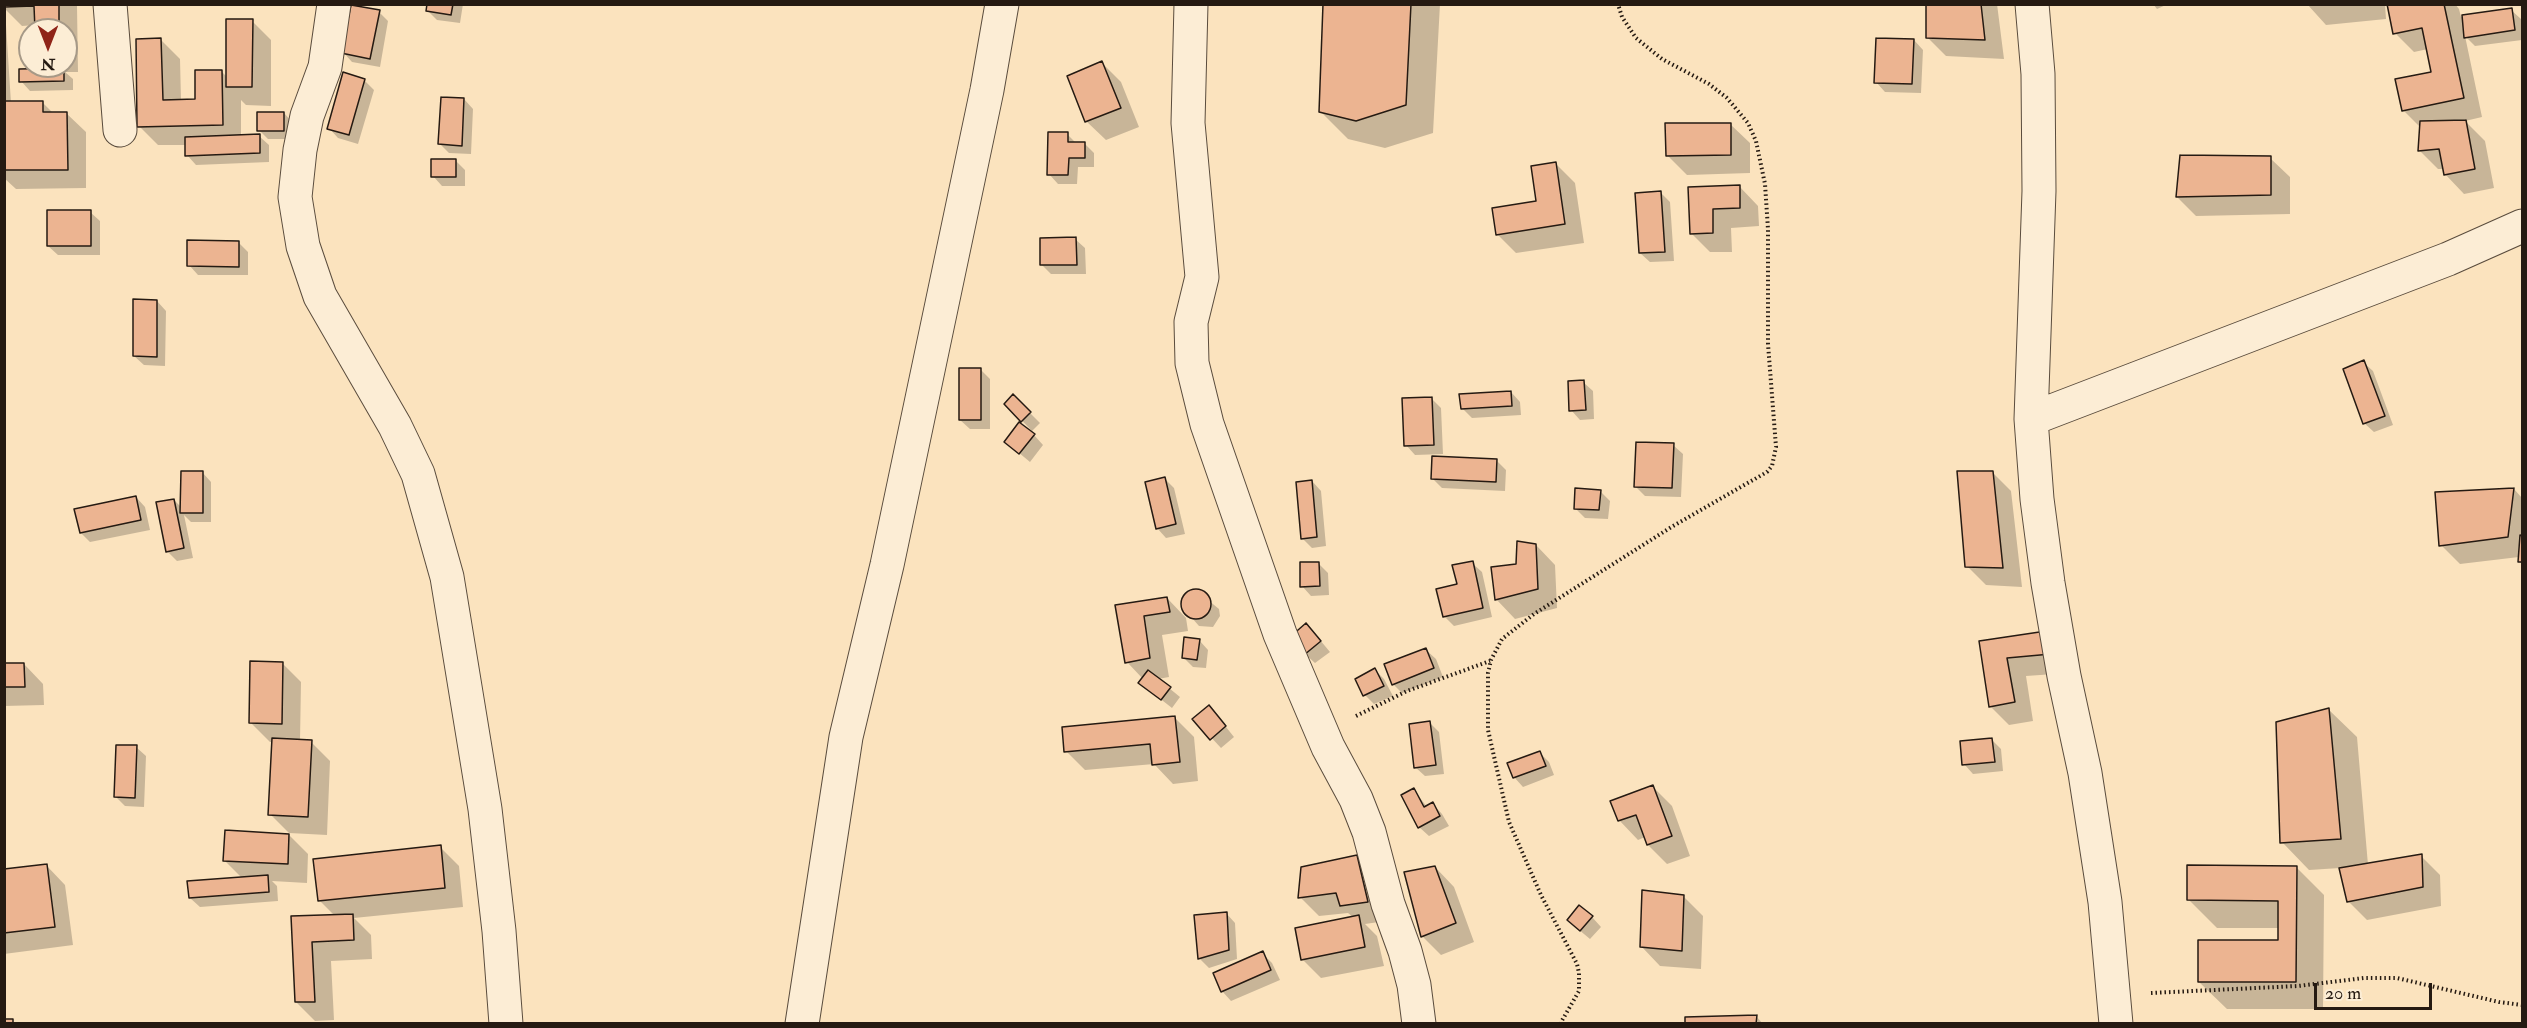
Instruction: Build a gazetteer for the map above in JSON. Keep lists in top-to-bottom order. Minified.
{"scale_bar":"20 m","north":"bottom"}
